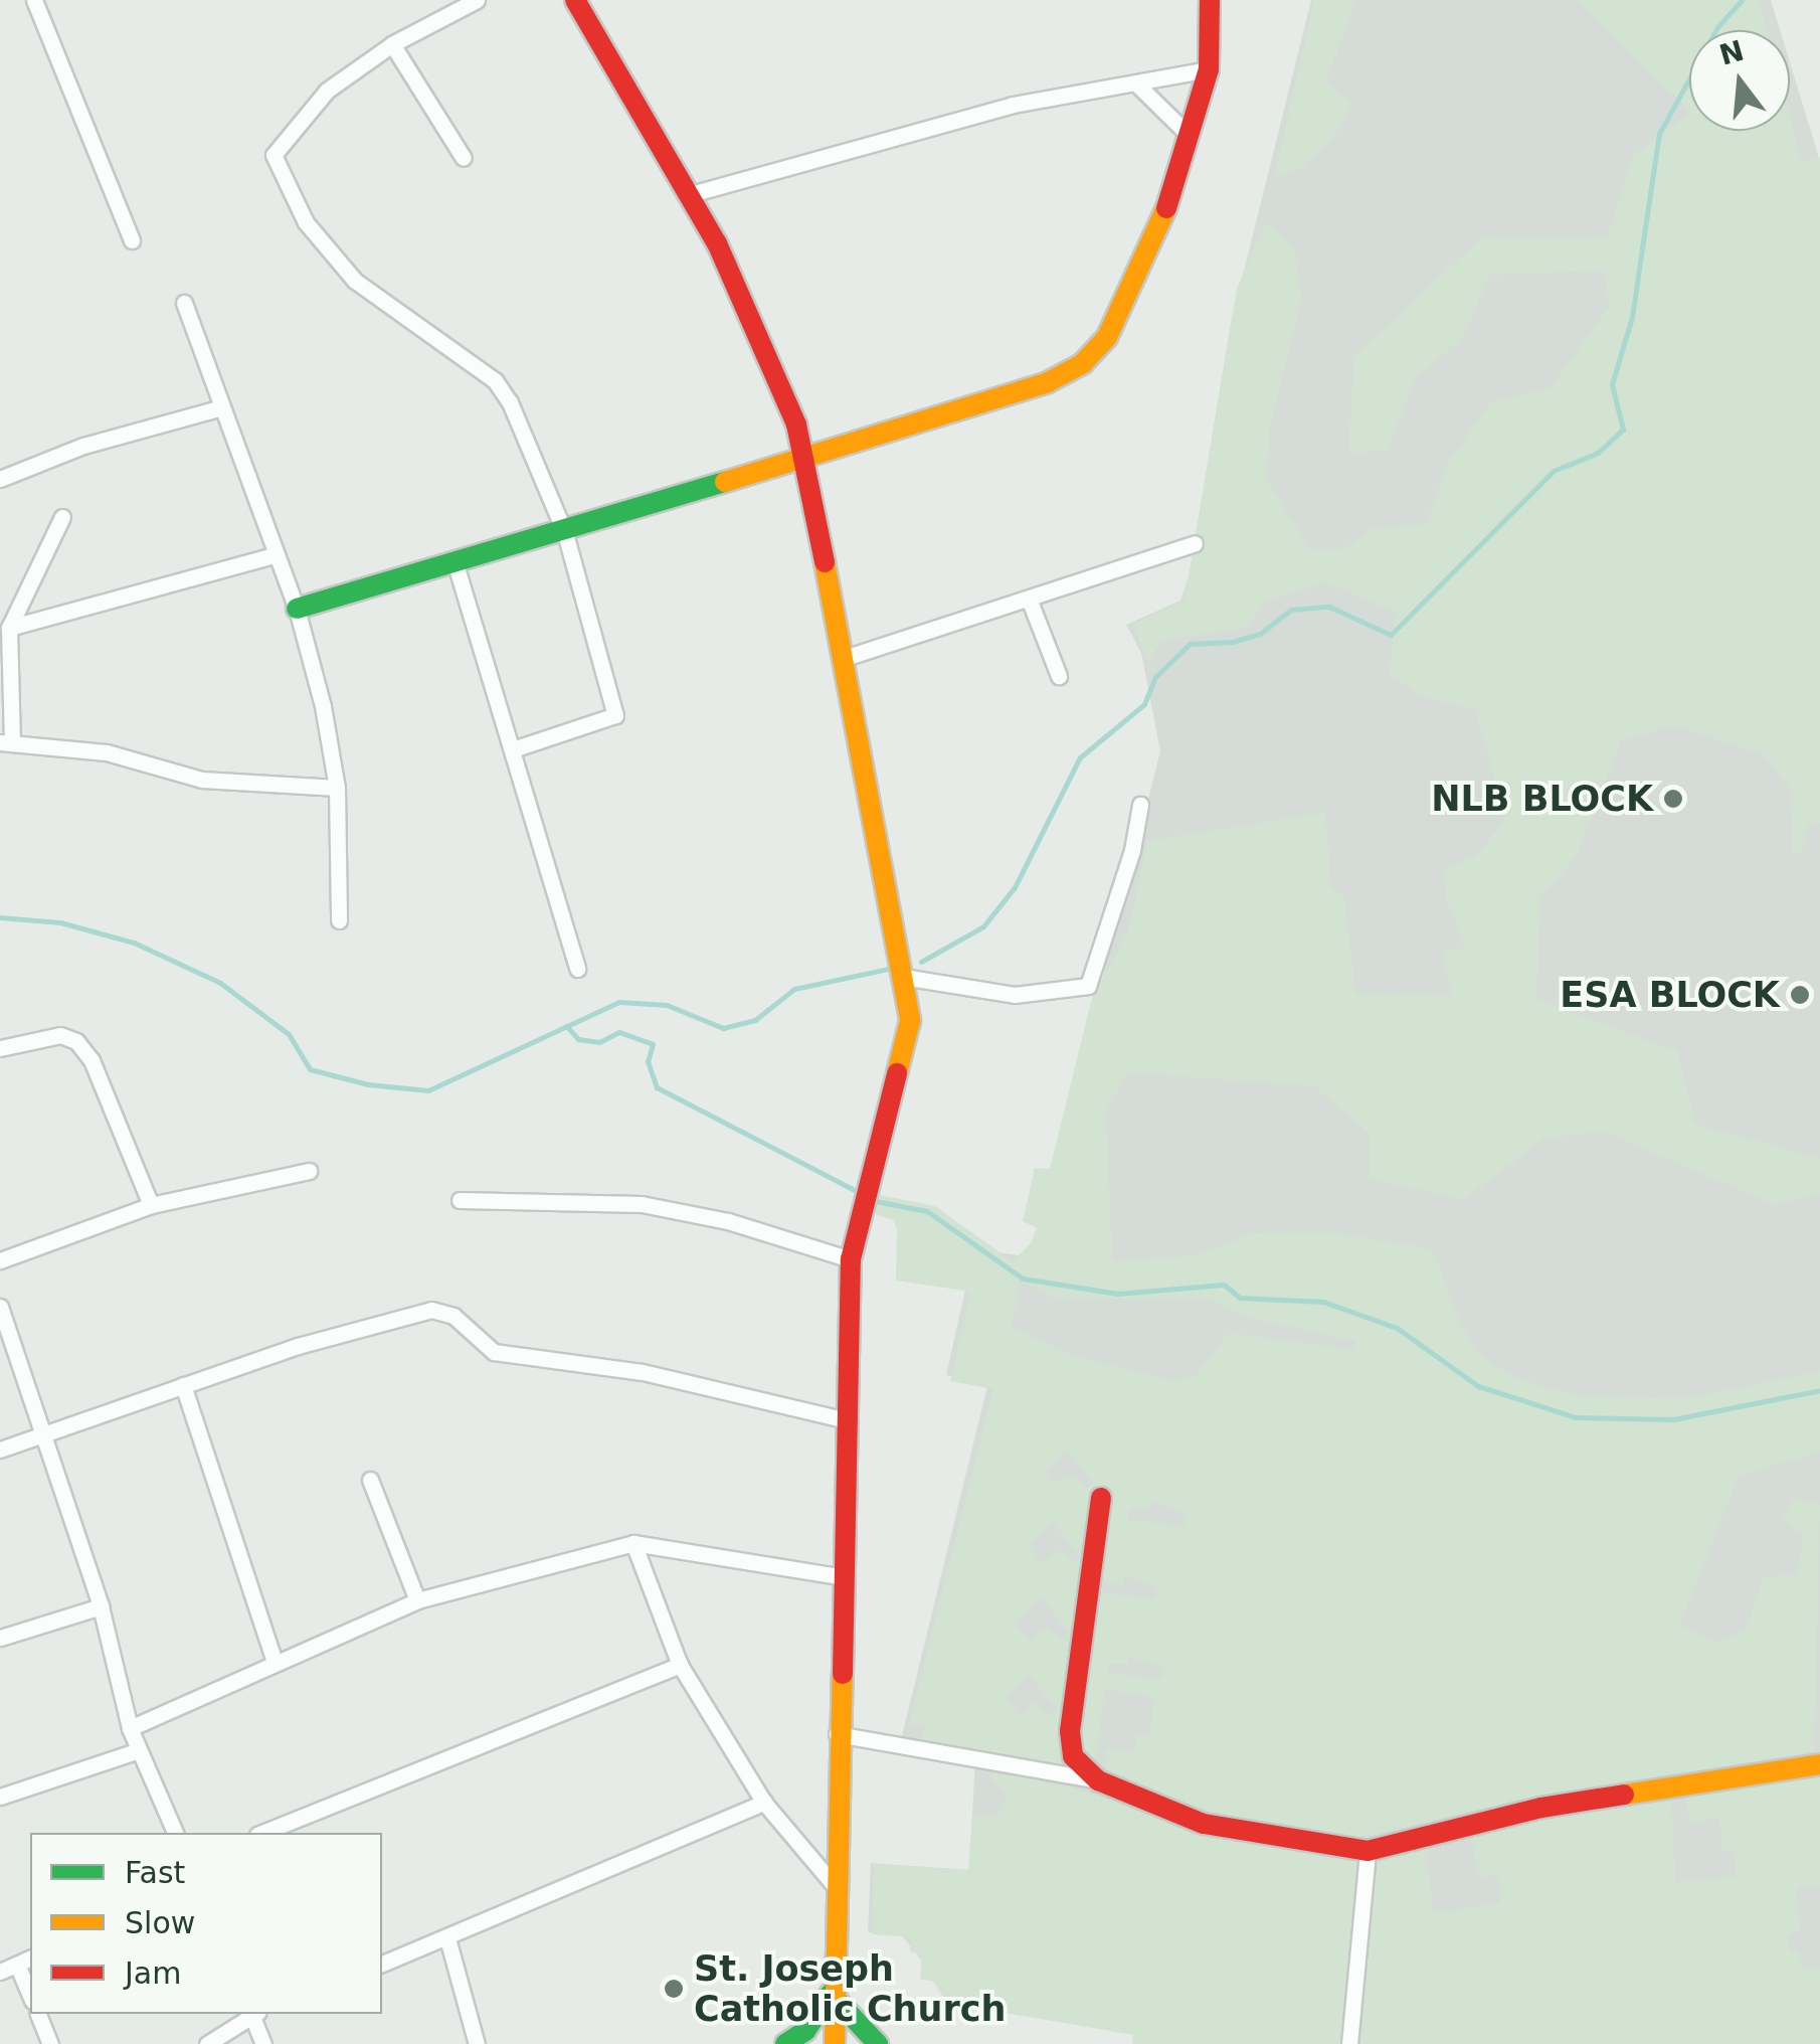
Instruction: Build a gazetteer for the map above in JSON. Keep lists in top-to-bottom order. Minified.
{"places":["NLB BLOCK","ESA BLOCK","St. Joseph Catholic Church"],"legend":["Fast","Slow","Jam"],"north":"top"}
